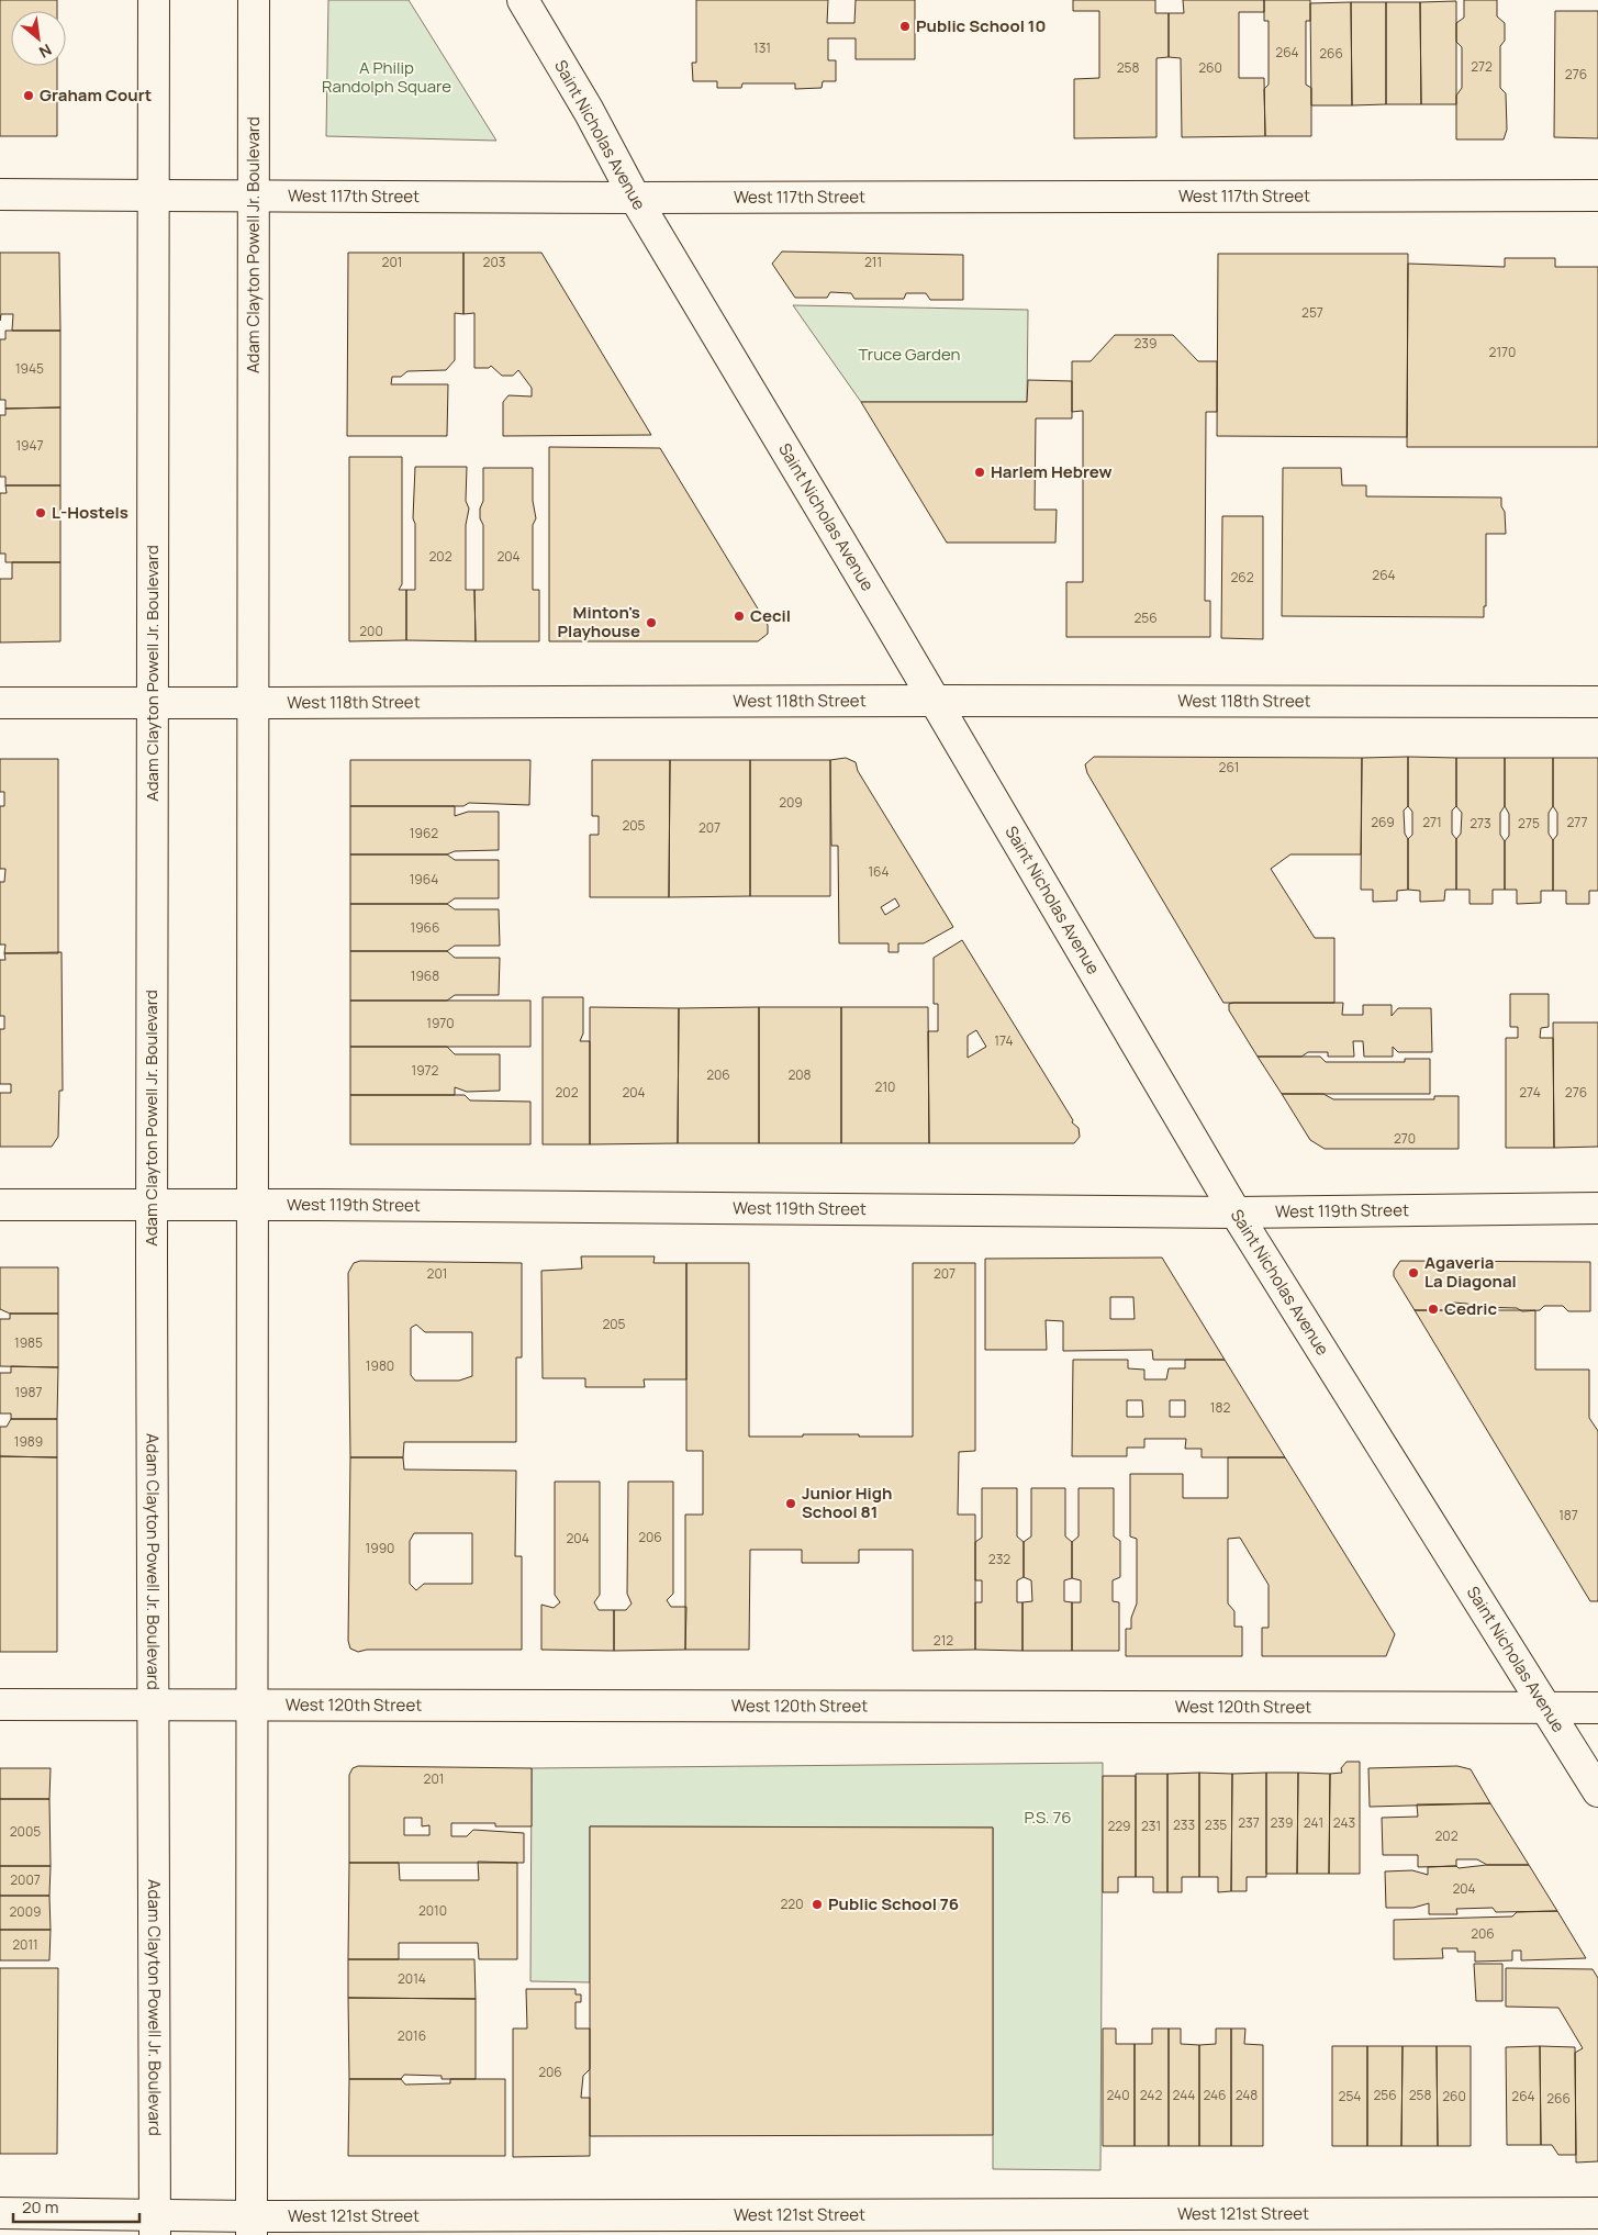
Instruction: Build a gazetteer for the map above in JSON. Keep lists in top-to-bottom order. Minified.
{"streets":{"main road":["Saint Nicholas Avenue","West 117th Street","Adam Clayton Powell Jr. Boulevard","West 118th Street","West 119th Street","West 120th Street","West 121st Street"]},"crossings":[["Saint Nicholas Avenue","West 117th Street"],["Saint Nicholas Avenue","West 118th Street"],["Saint Nicholas Avenue","West 119th Street"],["Saint Nicholas Avenue","West 120th Street"],["West 117th Street","Adam Clayton Powell Jr. Boulevard"],["Adam Clayton Powell Jr. Boulevard","West 118th Street"],["Adam Clayton Powell Jr. Boulevard","West 119th Street"],["Adam Clayton Powell Jr. Boulevard","West 120th Street"],["Adam Clayton Powell Jr. Boulevard","West 121st Street"]],"parks":["A Philip Randolph Square","Truce Garden","P.S. 76"],"places":["Public School 10","Graham Court","Harlem Hebrew","L-Hostels","Cecil","Minton's Playhouse","Agaveria La Diagonal","Cedric","Junior High School 81","Public School 76"],"house_numbers":["131","264","266","272","258","260","276","201","203","211","257","239","2170","1945","1947","202","204","264","262","256","200","261","209","269","271","277","273","275","205","207","1962","164","1964","1966","1968","1970","174","1972","206","208","210","202","204","274","276","270","201","207","205","1985","1980","1987","182","1989","187","206","204","1990","232","212","201","237","239","241","243","233","235","229","231","2005","202","2007","204","220","2010","2009","206","2011","2014","2016","206","240","242","244","246","248","256","258","254","260","264","266"],"scale_bar":"20 m","north":"bottom right"}
